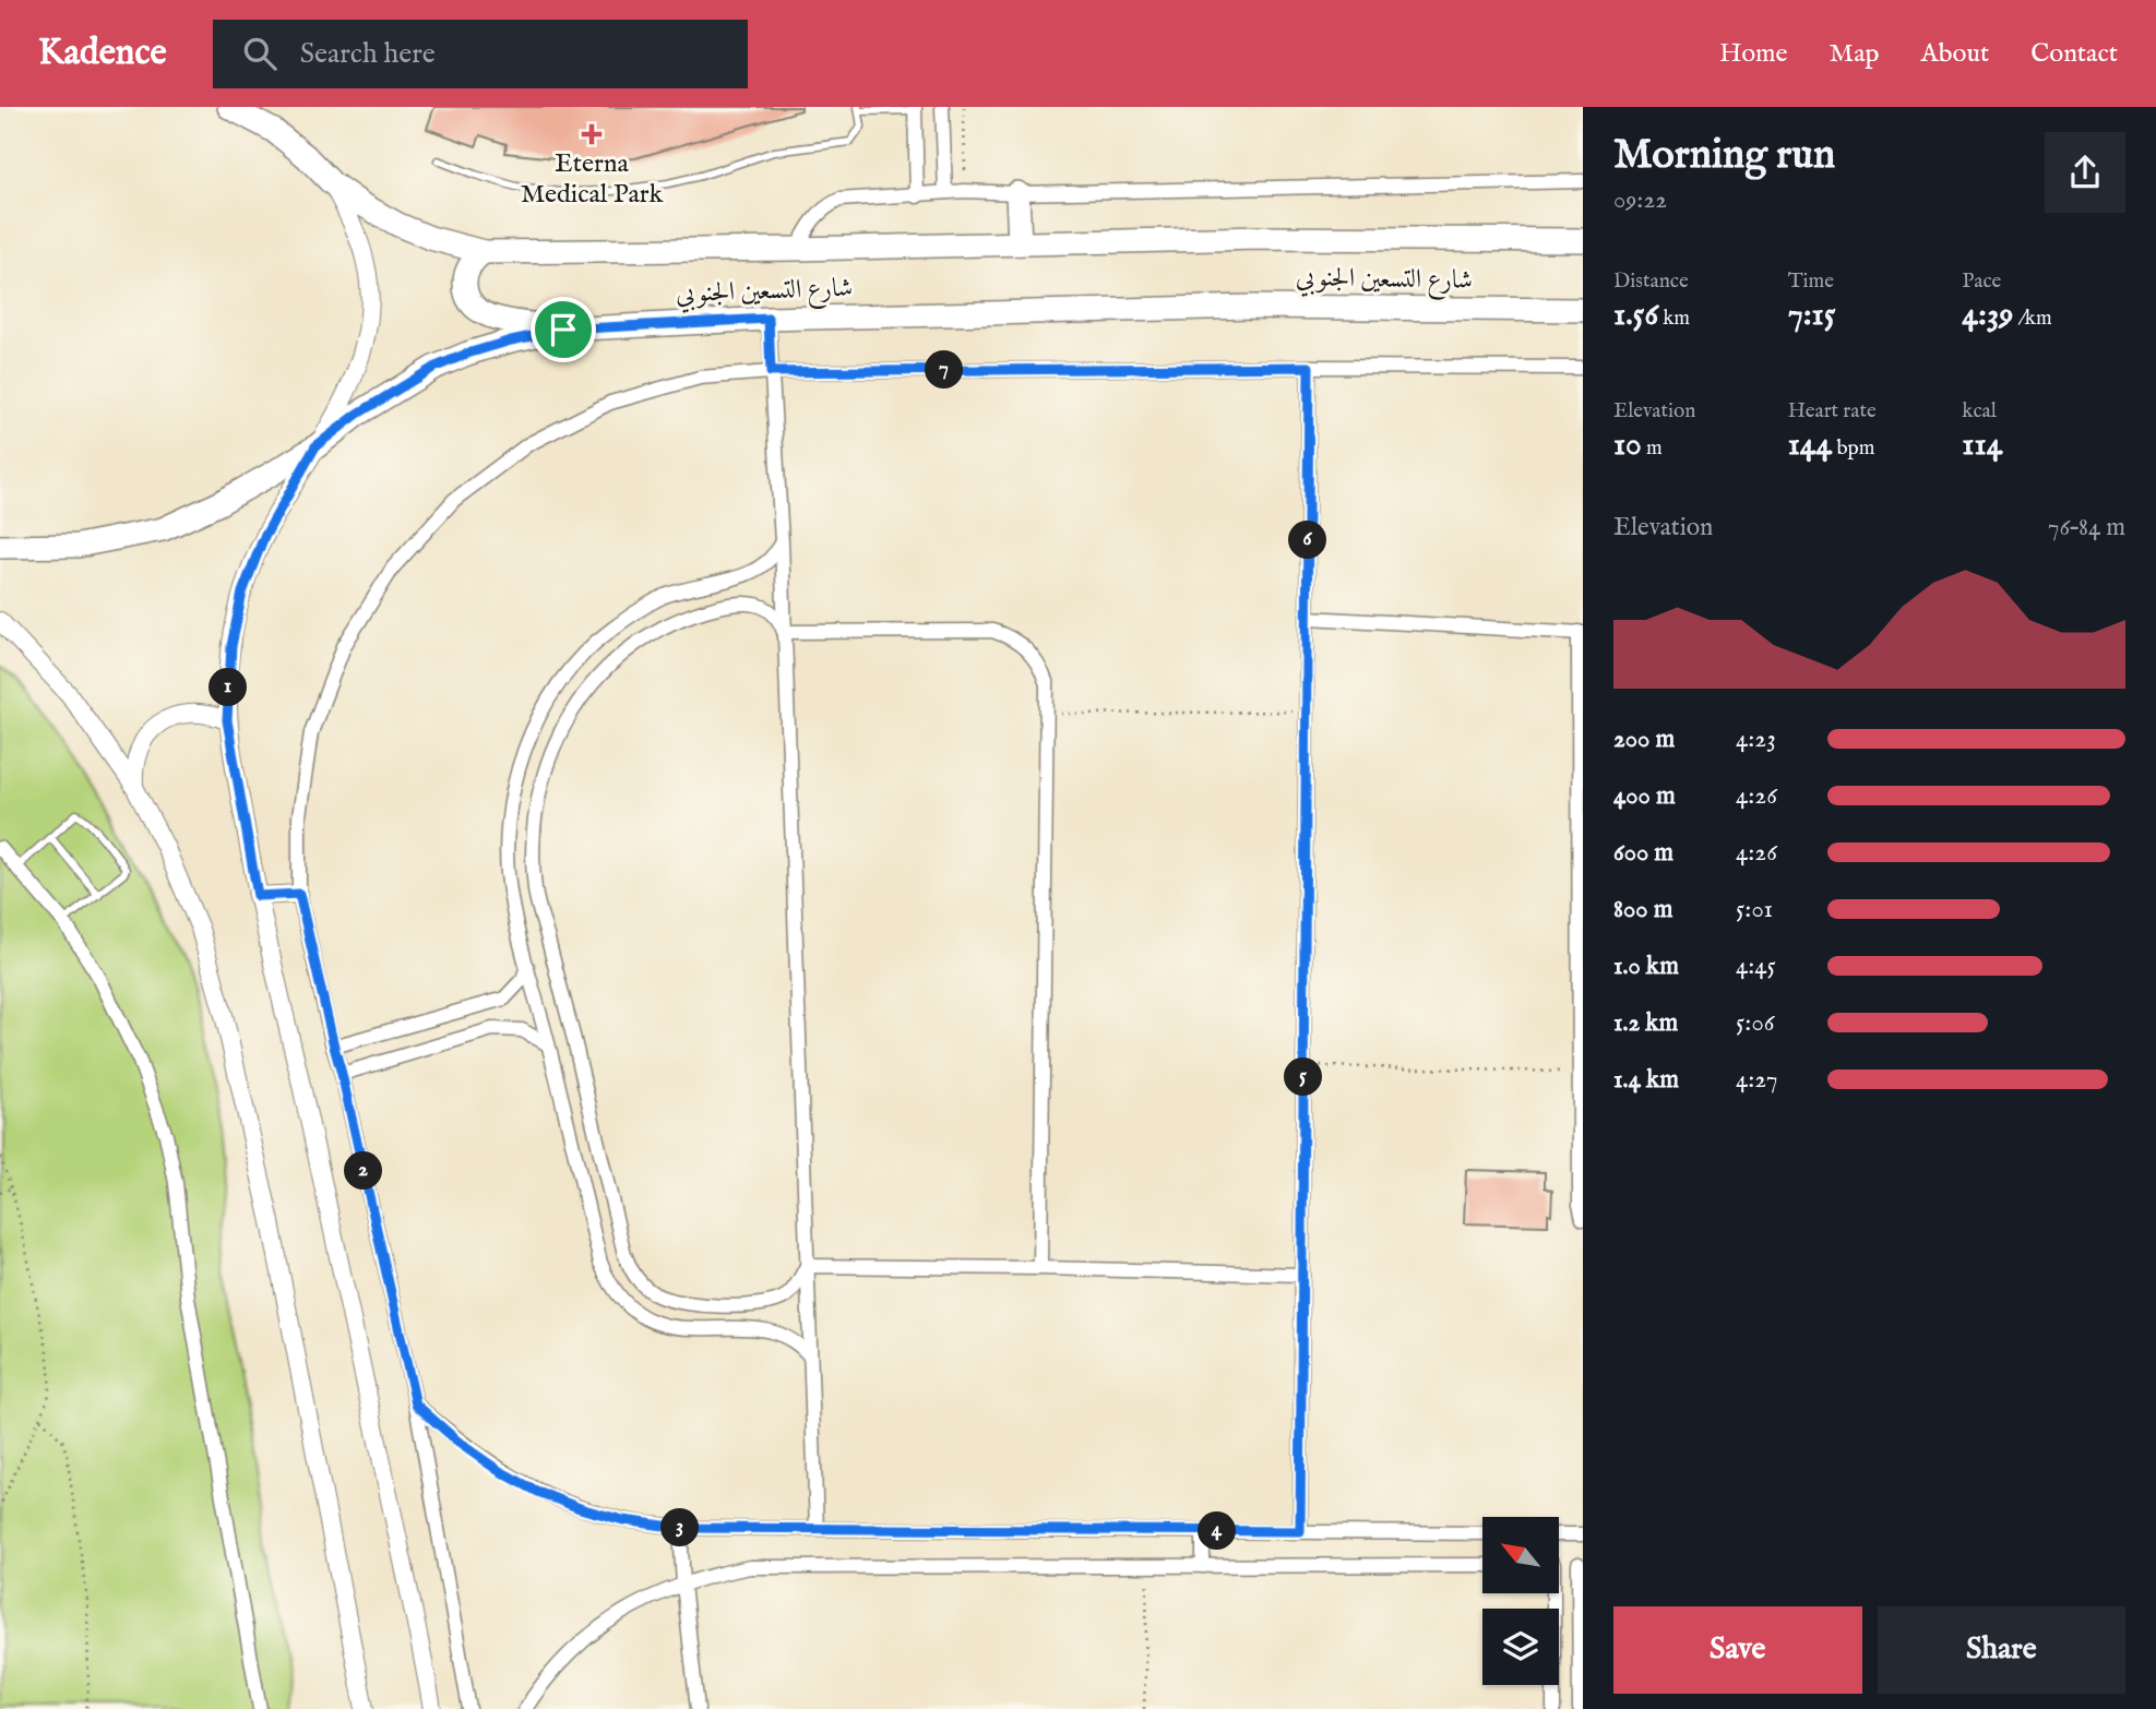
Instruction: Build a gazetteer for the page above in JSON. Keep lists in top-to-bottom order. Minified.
{"streets":{"main road":["شارع التسعين الجنوبي"]},"places":{"health":["Eterna Medical Park"]},"north":"top left","page":{"header":"Kadence","search":"Search here","nav":["Home","Map","About","Contact"],"heading":["Morning run","09:22"],"stats":[["Distance","1.56 km"],["Time","7:15"],["Pace","4:39 /km"],["Elevation","10 m"],["Heart rate","144 bpm"],["kcal","114"]],"pins":["7","6","1","5","2","3","4"],"chart":["Elevation","76–84 m"],"list":[{"name":"200 m","note":"4:23"},{"name":"400 m","note":"4:26"},{"name":"600 m","note":"4:26"},{"name":"800 m","note":"5:01"},{"name":"1.0 km","note":"4:45"},{"name":"1.2 km","note":"5:06"},{"name":"1.4 km","note":"4:27"}],"buttons":["Save","Share"]}}
